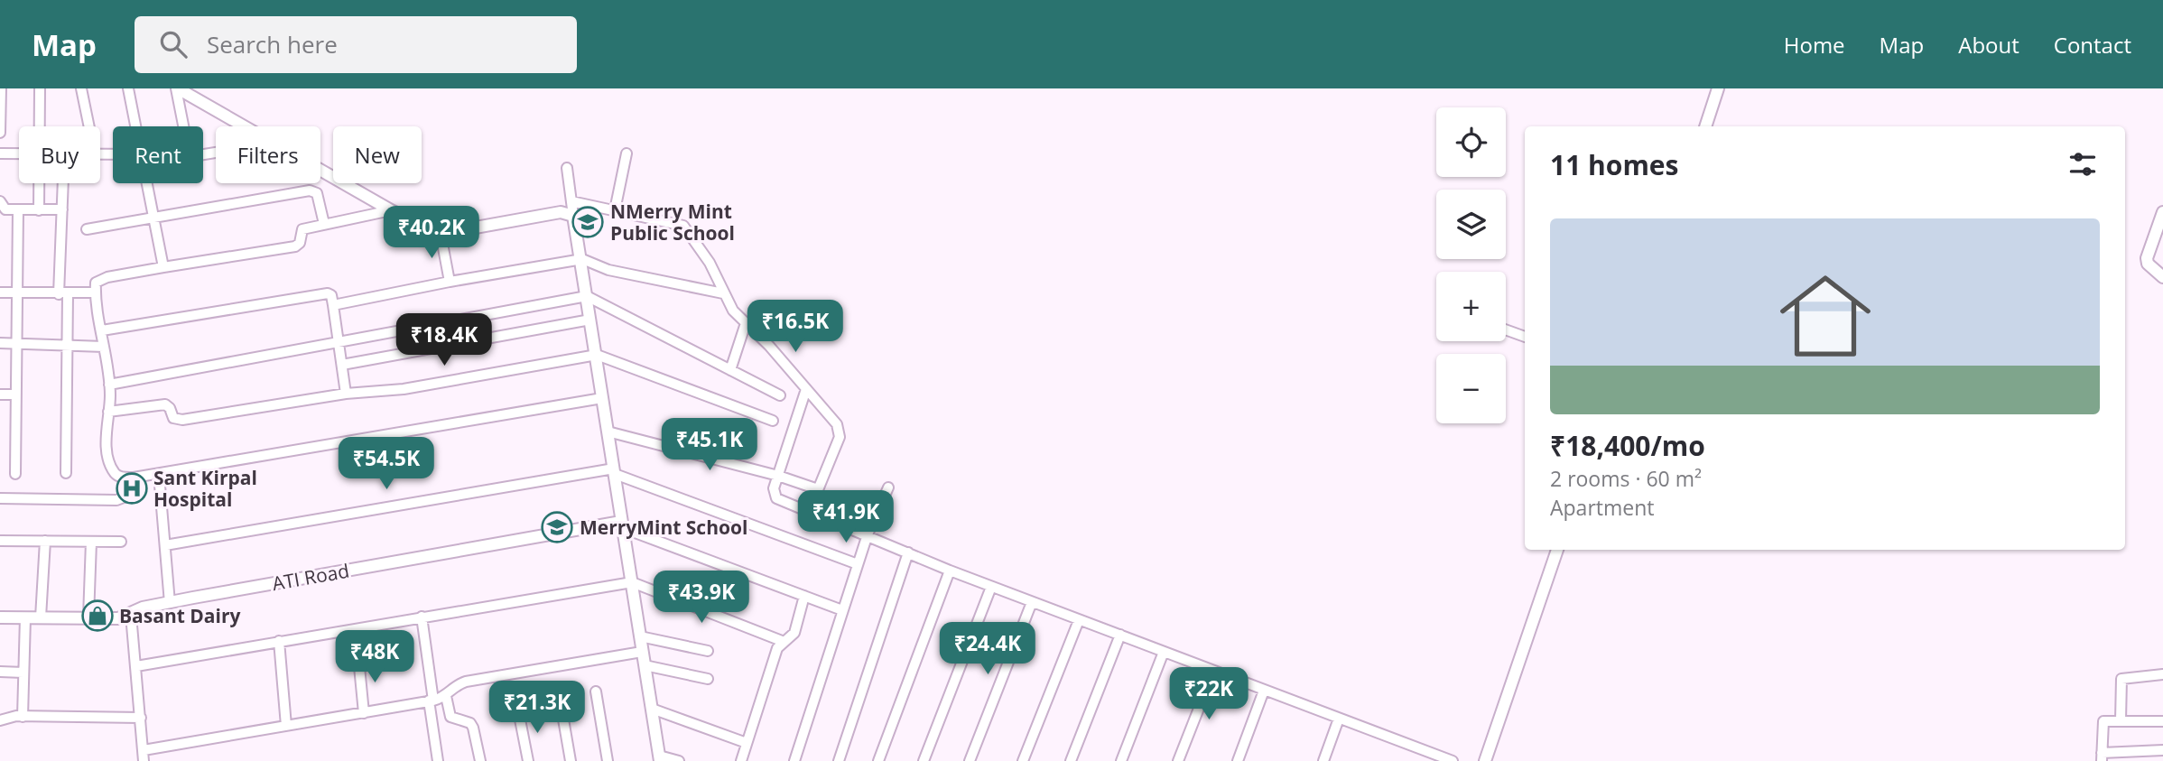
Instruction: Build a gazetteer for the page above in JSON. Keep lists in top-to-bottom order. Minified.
{"streets":{"street":["ATI Road"]},"places":{"school or university":["NMerry Mint Public School","MerryMint School"],"hospital":["Sant Kirpal Hospital"],"shop":["Basant Dairy"]},"page":{"header":"Map","search":"Search here","nav":["Home","Map","About","Contact"],"map_buttons":["+","−"],"chip":["Buy","Rent","Filters","New"],"heading":"11 homes","list":[{"name":"₹18,400/mo","note":"2 rooms · 60 m² · Apartment"}],"price":["₹40.2K","₹16.5K","₹18.4K","₹45.1K","₹54.5K","₹41.9K","₹43.9K","₹24.4K","₹48K","₹22K","₹21.3K"]}}
